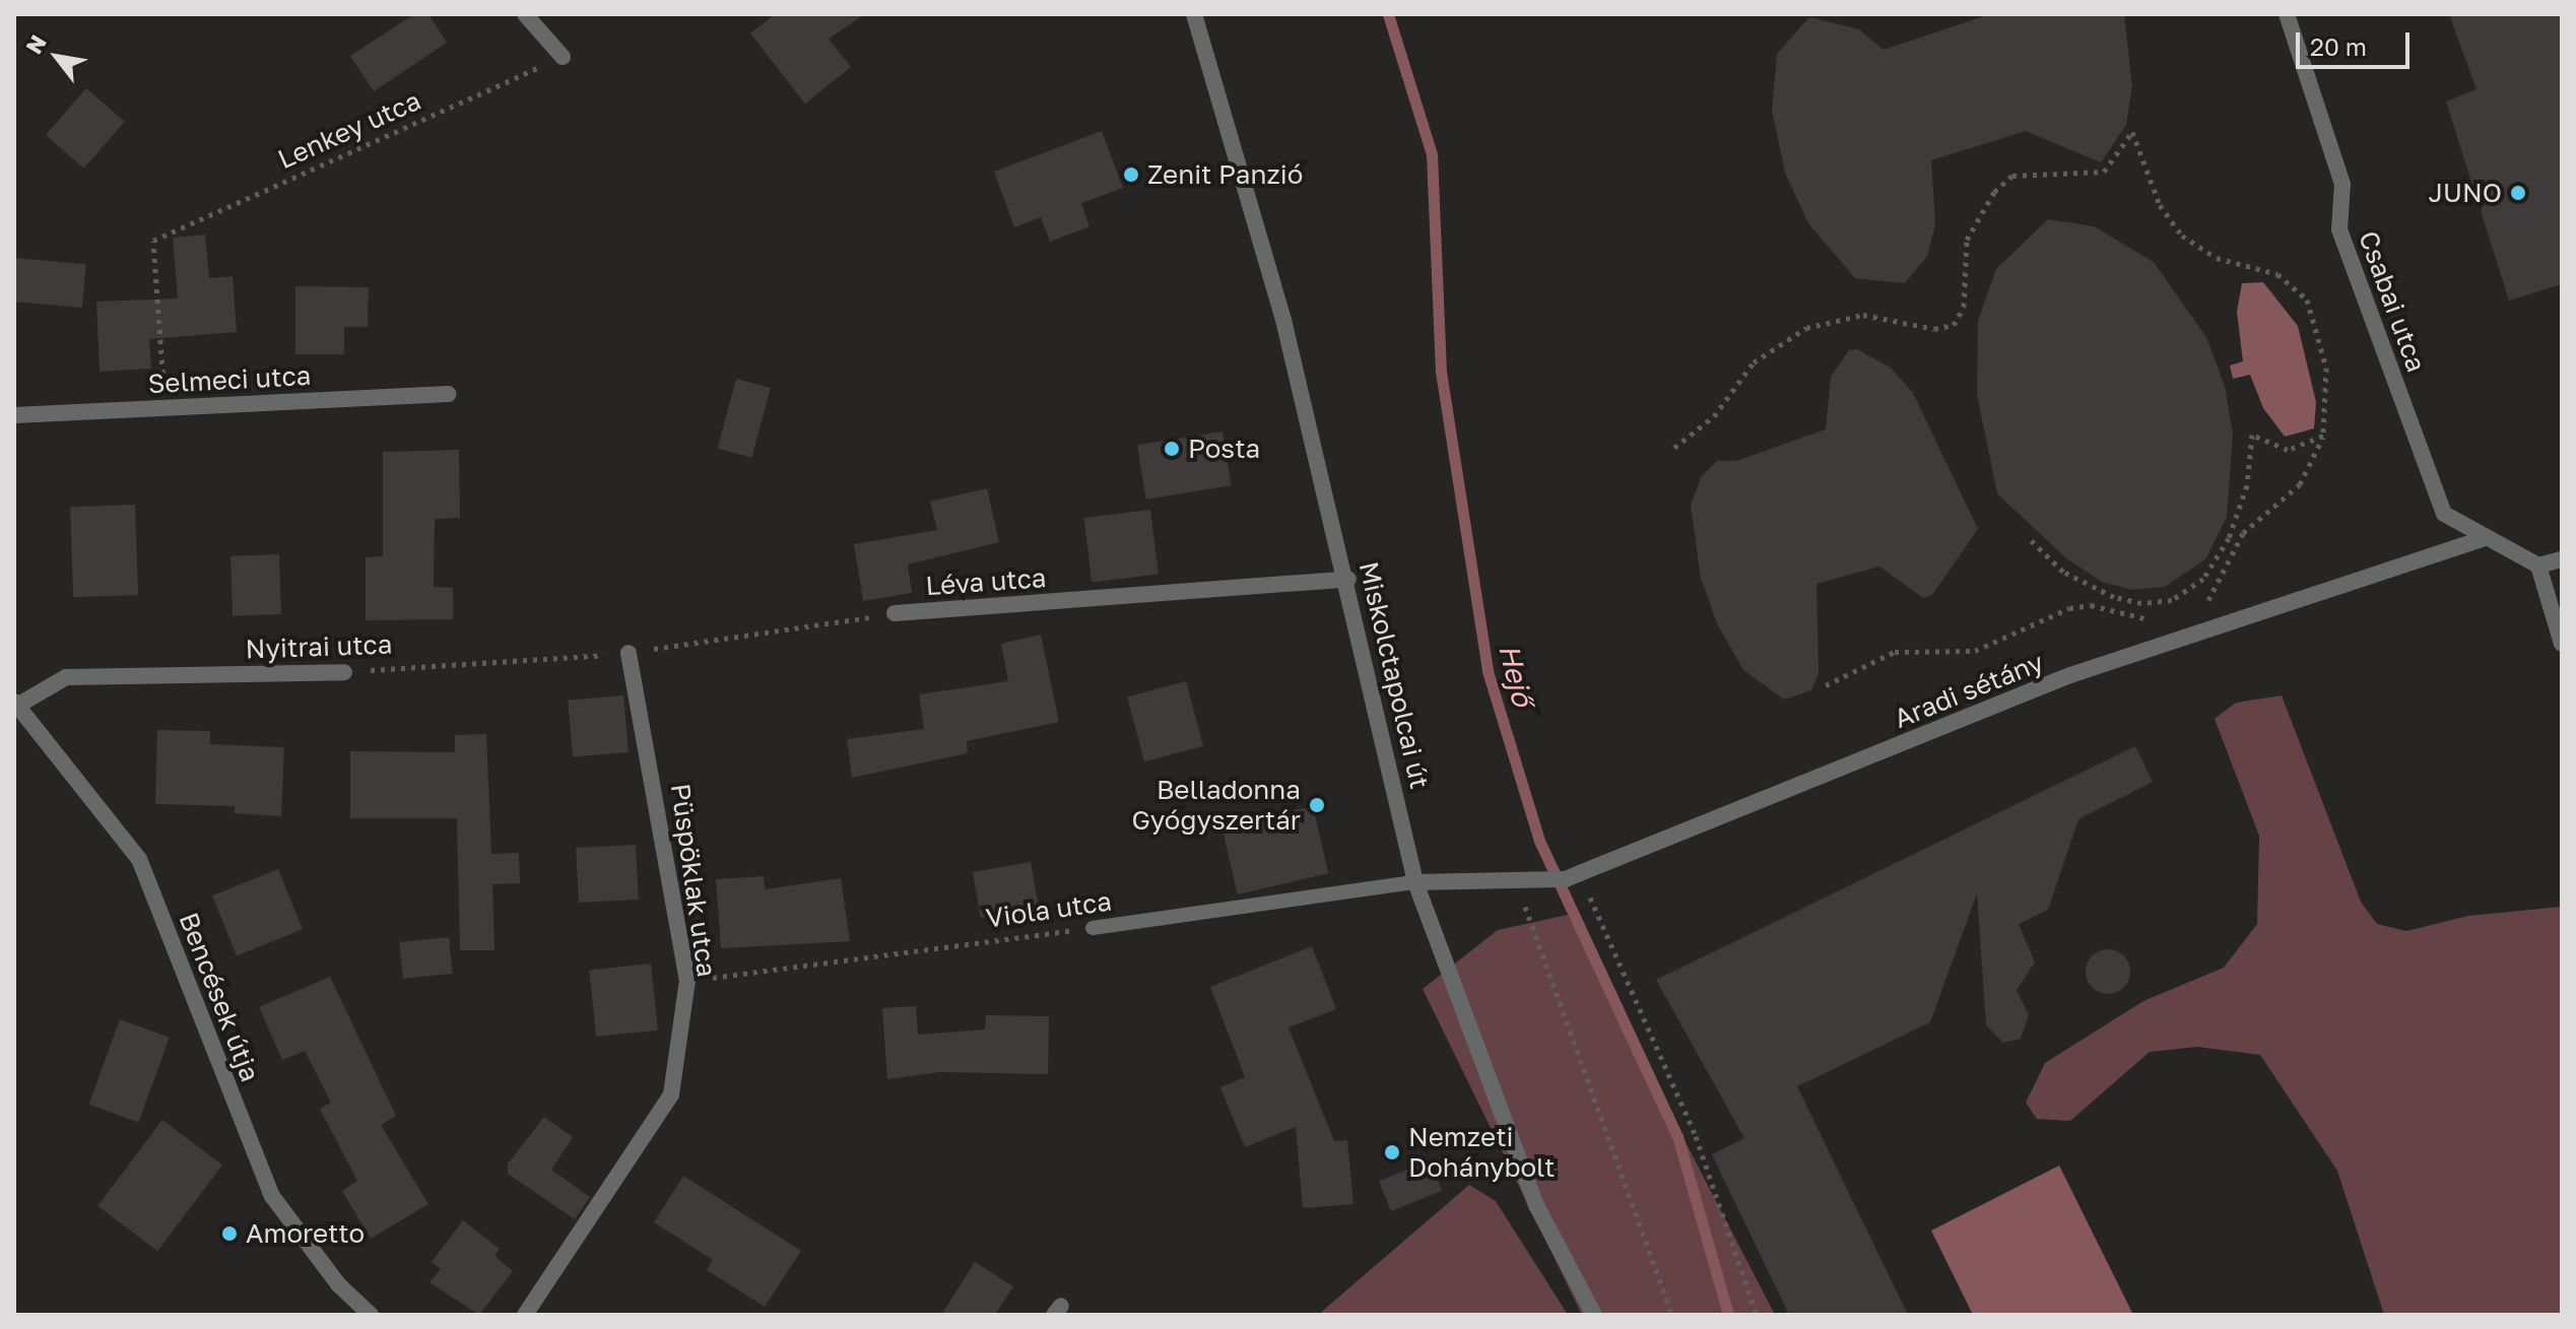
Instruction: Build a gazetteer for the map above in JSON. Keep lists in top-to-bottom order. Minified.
{"streets":{"street":["Csabai utca","Selmeci utca","Léva utca","Nyitrai utca","Miskolctapolcai út","Aradi sétány","Püspöklak utca","Bencések útja"],"lane":["Viola utca"],"path":["Lenkey utca"]},"crossings":[["Lenkey utca","Selmeci utca"],["Csabai utca","Aradi sétány"],["Léva utca","Nyitrai utca"],["Léva utca","Miskolctapolcai út"],["Léva utca","Püspöklak utca"],["Nyitrai utca","Püspöklak utca"],["Nyitrai utca","Bencések útja"],["Miskolctapolcai út","Aradi sétány"],["Miskolctapolcai út","Viola utca"],["Aradi sétány","Viola utca"],["Püspöklak utca","Viola utca"]],"water":["Hejő"],"places":["Zenit Panzió","JUNO","Posta","Belladonna Gyógyszertár","Nemzeti Dohánybolt","Amoretto"],"scale_bar":"20 m","north":"top left"}
